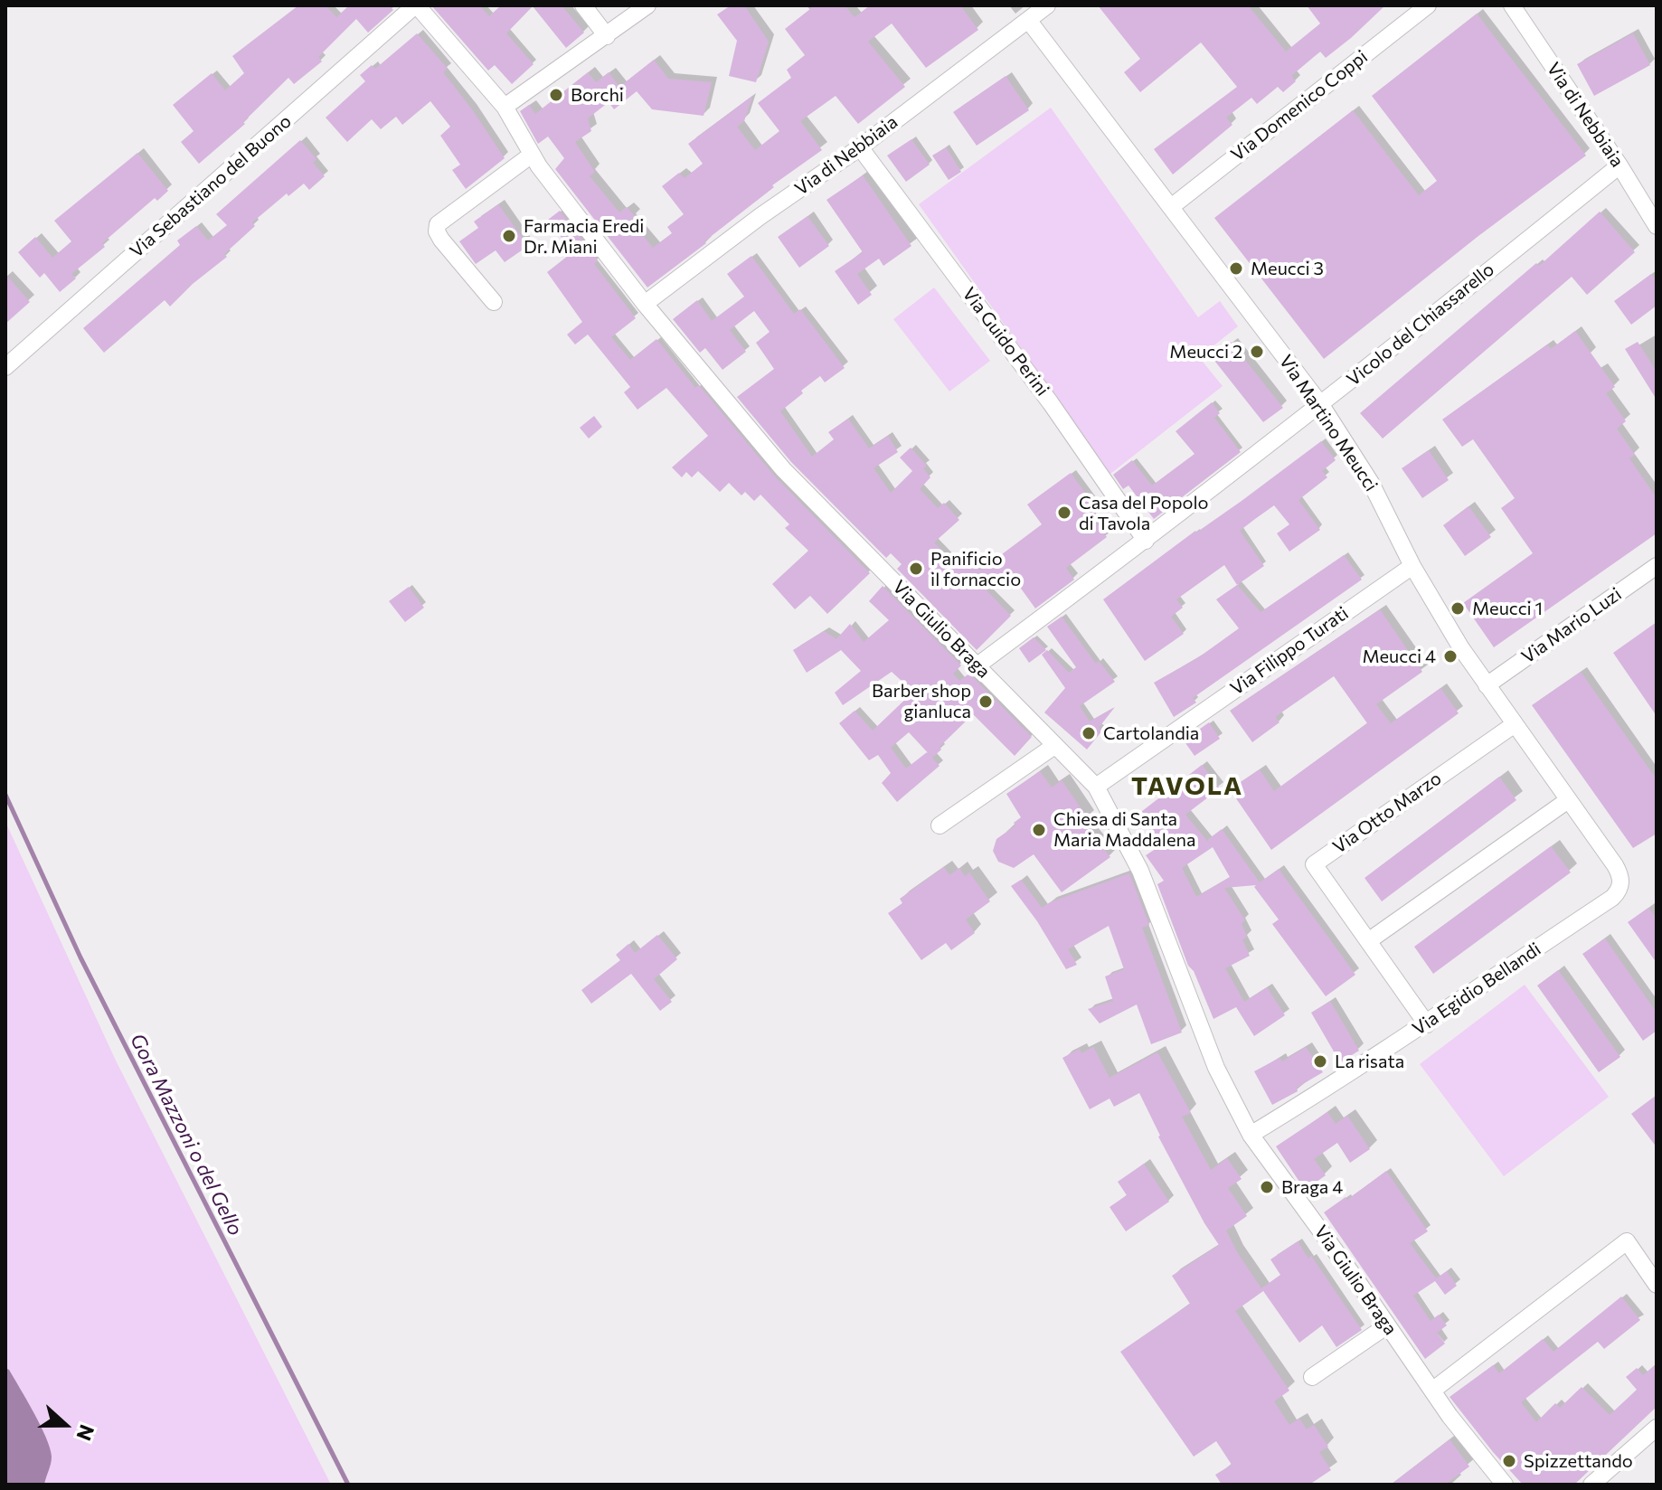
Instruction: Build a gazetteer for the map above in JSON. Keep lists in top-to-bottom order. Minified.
{"streets":{"street":["Via Domenico Coppi","Via di Nebbiaia","Via Sebastiano del Buono","Vicolo del Chiassarello","Via Guido Perini","Via Martino Meucci","Via Mario Luzi","Via Giulio Braga","Via Filippo Turati","Via Otto Marzo","Via Egidio Bellandi"]},"crossings":[["Via Domenico Coppi","Via Martino Meucci"],["Via di Nebbiaia","Vicolo del Chiassarello"],["Via di Nebbiaia","Via Guido Perini"],["Via di Nebbiaia","Via Martino Meucci"],["Via di Nebbiaia","Via Giulio Braga"],["Via Sebastiano del Buono","Via Giulio Braga"],["Vicolo del Chiassarello","Via Guido Perini"],["Vicolo del Chiassarello","Via Martino Meucci"],["Vicolo del Chiassarello","Via Giulio Braga"],["Via Martino Meucci","Via Mario Luzi"],["Via Martino Meucci","Via Filippo Turati"],["Via Martino Meucci","Via Otto Marzo"],["Via Martino Meucci","Via Egidio Bellandi"],["Via Giulio Braga","Via Filippo Turati"],["Via Giulio Braga","Via Egidio Bellandi"],["Via Otto Marzo","Via Egidio Bellandi"]],"districts":["TAVOLA"],"water":["Gora Mazzoni o del Gello"],"places":["Borchi","Farmacia Eredi Dr. Miani","Meucci 3","Meucci 2","Casa del Popolo di Tavola","Panificio il fornaccio","Meucci 1","Meucci 4","Barber shop gianluca","Cartolandia","Chiesa di Santa Maria Maddalena","La risata","Braga 4","Spizzettando"],"north":"right"}
